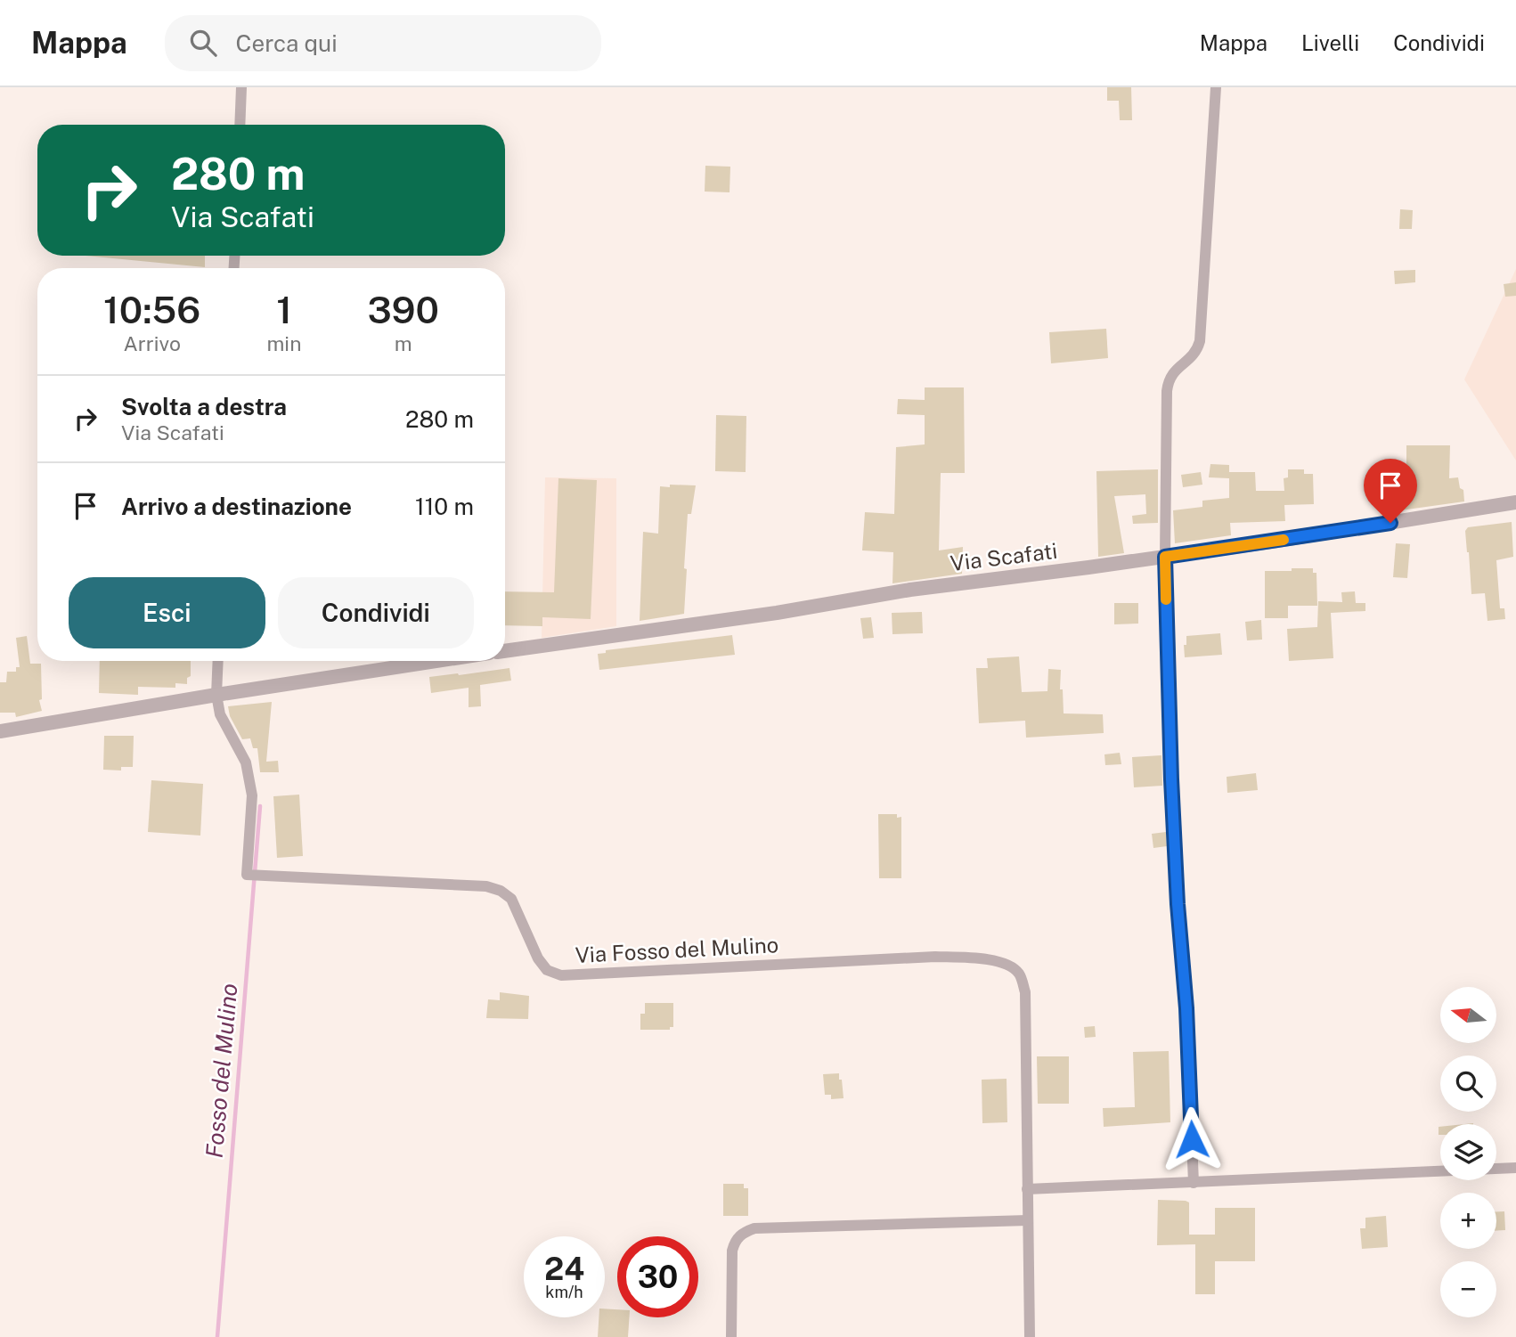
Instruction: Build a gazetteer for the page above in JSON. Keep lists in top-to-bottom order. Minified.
{"streets":{"street":["Via Scafati","Via Fosso del Mulino"]},"water":["Fosso del Mulino"],"north":"left","page":{"header":"Mappa","search":"Cerca qui","nav":["Mappa","Livelli","Condividi"],"turn":["280 m","Via Scafati"],"eta":["10:56","Arrivo","1","min","390","m"],"list":[{"name":"Svolta a destra","note":"Via Scafati","value":"280 m"},{"name":"Arrivo a destinazione","value":"110 m"}],"buttons":["Esci","Condividi"],"map_buttons":["+","−"],"speed":"24 km/h","limit":"30"}}
